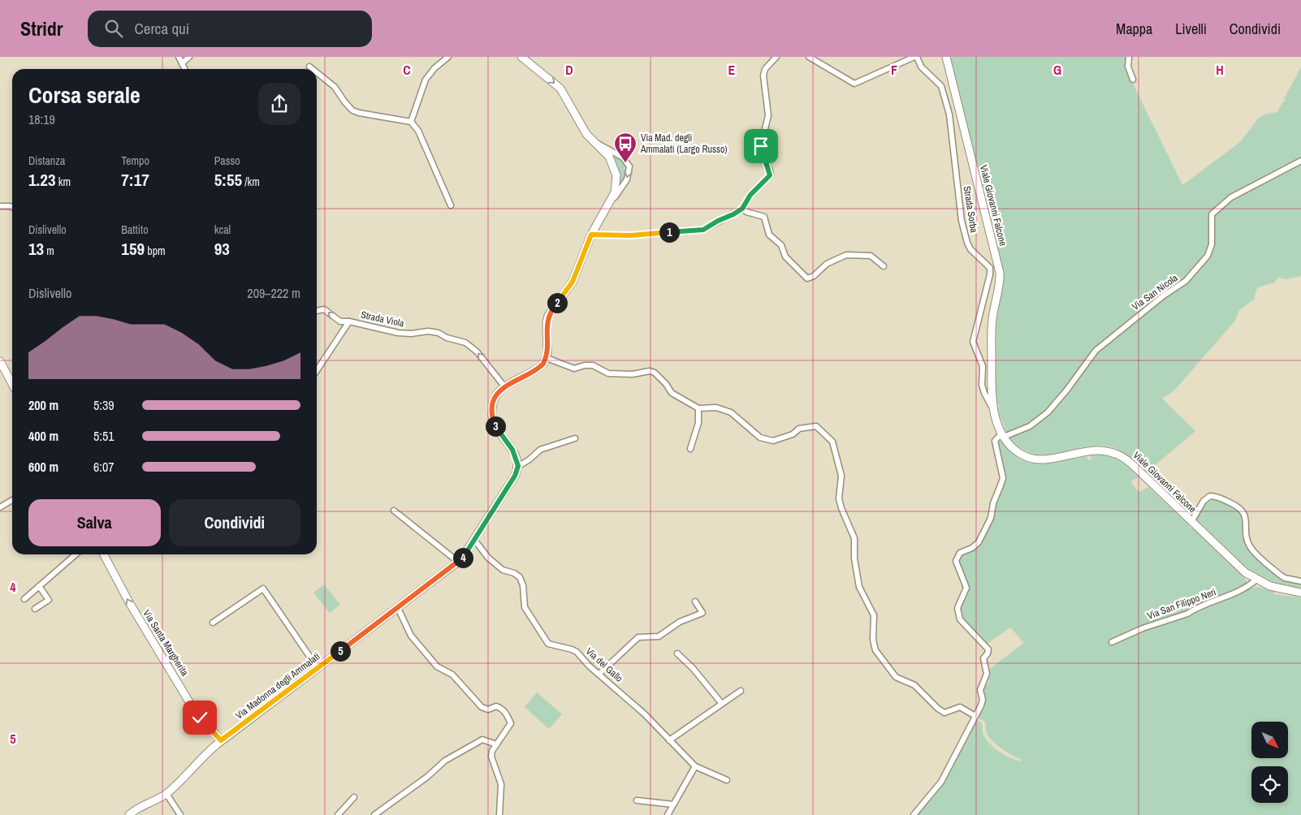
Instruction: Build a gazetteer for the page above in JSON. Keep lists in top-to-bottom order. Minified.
{"streets":{"street":["Viale Giovanni Falcone","Strada Sorba","Via San Nicola","Strada Viola","Via San Filippo Neri","Via Santa Margherita","Via del Gallo","Via Madonna degli Ammalati"]},"crossings":[["Viale Giovanni Falcone","Strada Sorba"],["Viale Giovanni Falcone","Via San Nicola"],["Viale Giovanni Falcone","Via San Filippo Neri"],["Via Santa Margherita","Via Madonna degli Ammalati"],["Via del Gallo","Via Madonna degli Ammalati"]],"one_way":["Strada Viola","Via Santa Margherita"],"places":{"bus stop":["Via Mad. degli Ammalati (Largo Russo)"]},"north":"bottom right","page":{"header":"Stridr","search":"Cerca qui","nav":["Mappa","Livelli","Condividi"],"heading":["Corsa serale","18:19"],"stats":[["Distanza","1.23 km"],["Tempo","7:17"],["Passo","5:55 /km"],["Dislivello","13 m"],["Battito","159 bpm"],["kcal","93"]],"pins":["1","2","3","4","5"],"chart":["Dislivello","209–222 m"],"list":[{"name":"200 m","note":"5:39"},{"name":"400 m","note":"5:51"},{"name":"600 m","note":"6:07"}],"buttons":["Salva","Condividi"]},"grid":{"columns":["C","D","E","F","G","H"],"rows":["4","5"]}}
